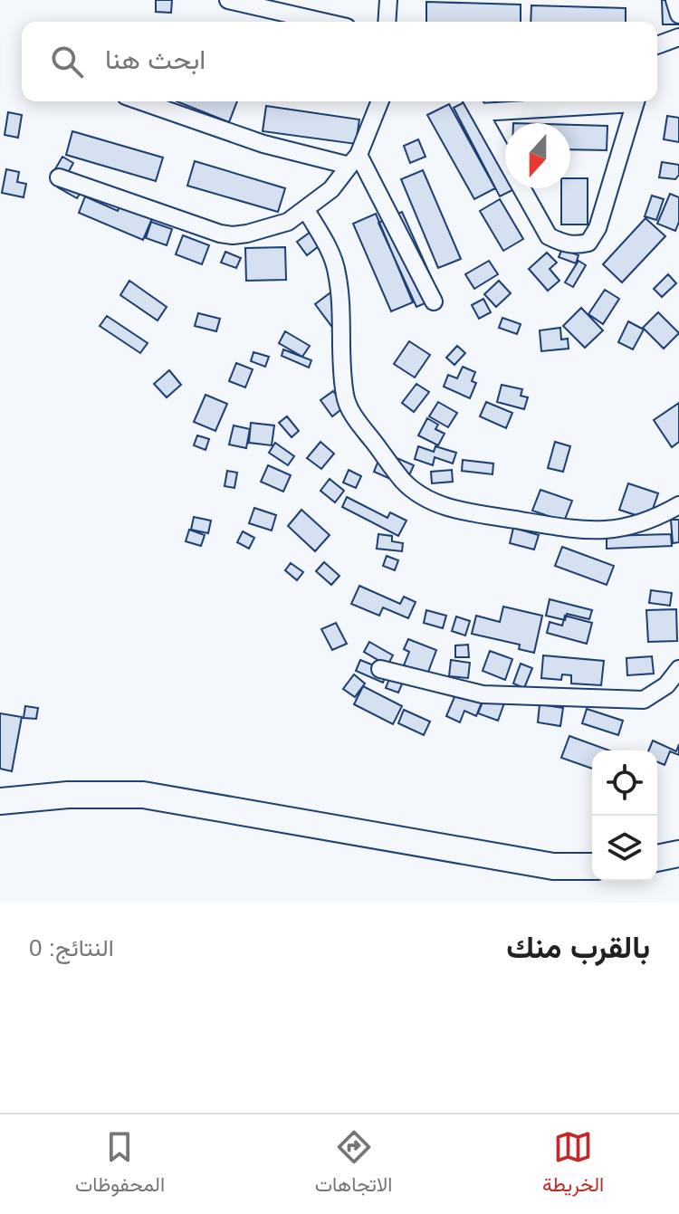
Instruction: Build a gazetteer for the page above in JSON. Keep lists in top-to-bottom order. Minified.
{"north":"bottom","page":{"search":"ابحث هنا","heading":["بالقرب منك","النتائج: 0"],"nav":["الخريطة","الاتجاهات","المحفوظات"]}}
